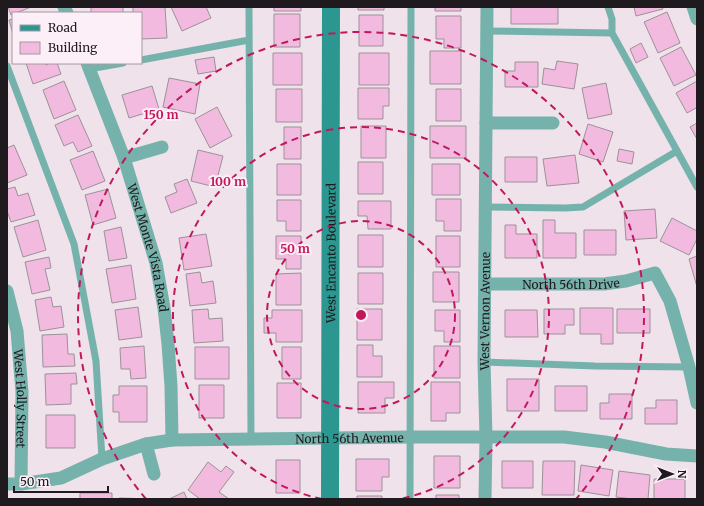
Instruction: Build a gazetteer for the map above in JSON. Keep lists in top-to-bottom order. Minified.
{"streets":{"street":["West Monte Vista Road","West Encanto Boulevard","North 56th Drive","West Vernon Avenue","West Holly Street","North 56th Avenue"]},"crossings":[["West Monte Vista Road","North 56th Avenue"],["West Encanto Boulevard","North 56th Avenue"],["North 56th Drive","West Vernon Avenue"],["West Vernon Avenue","North 56th Avenue"],["West Holly Street","North 56th Avenue"]],"legend":["Road","Building"],"scale_bar":"50 m","north":"right","rings":["150 m","100 m","50 m"]}
